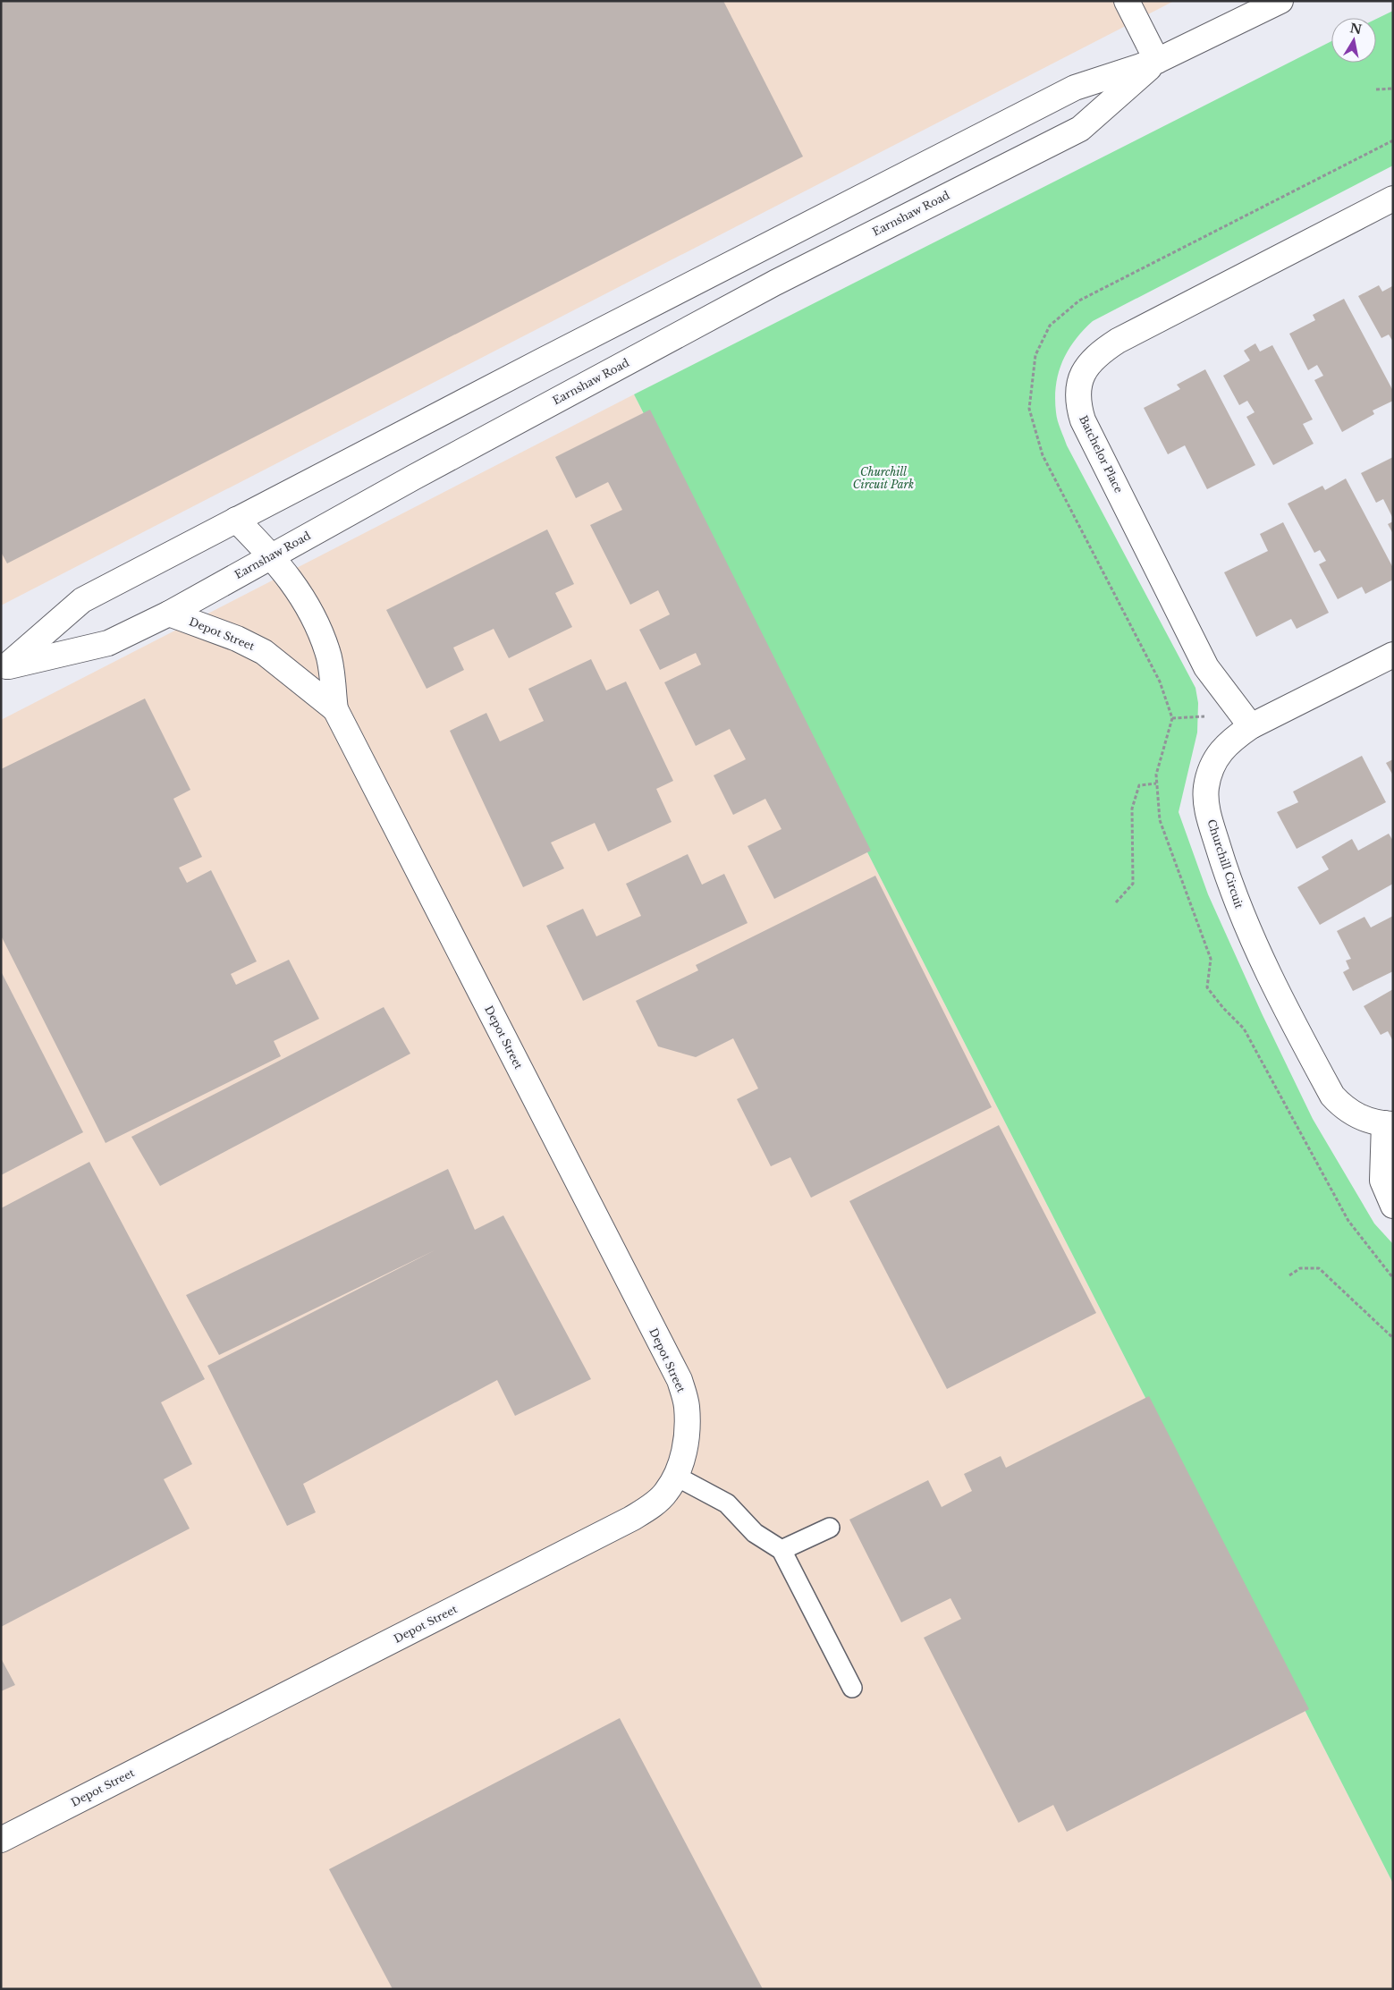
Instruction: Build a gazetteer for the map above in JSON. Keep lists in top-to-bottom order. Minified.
{"streets":{"street":["Earnshaw Road","Batchelor Place","Depot Street","Churchill Circuit"]},"crossings":[["Earnshaw Road","Depot Street"],["Batchelor Place","Churchill Circuit"]],"parks":["Churchill Circuit Park"],"north":"top"}
